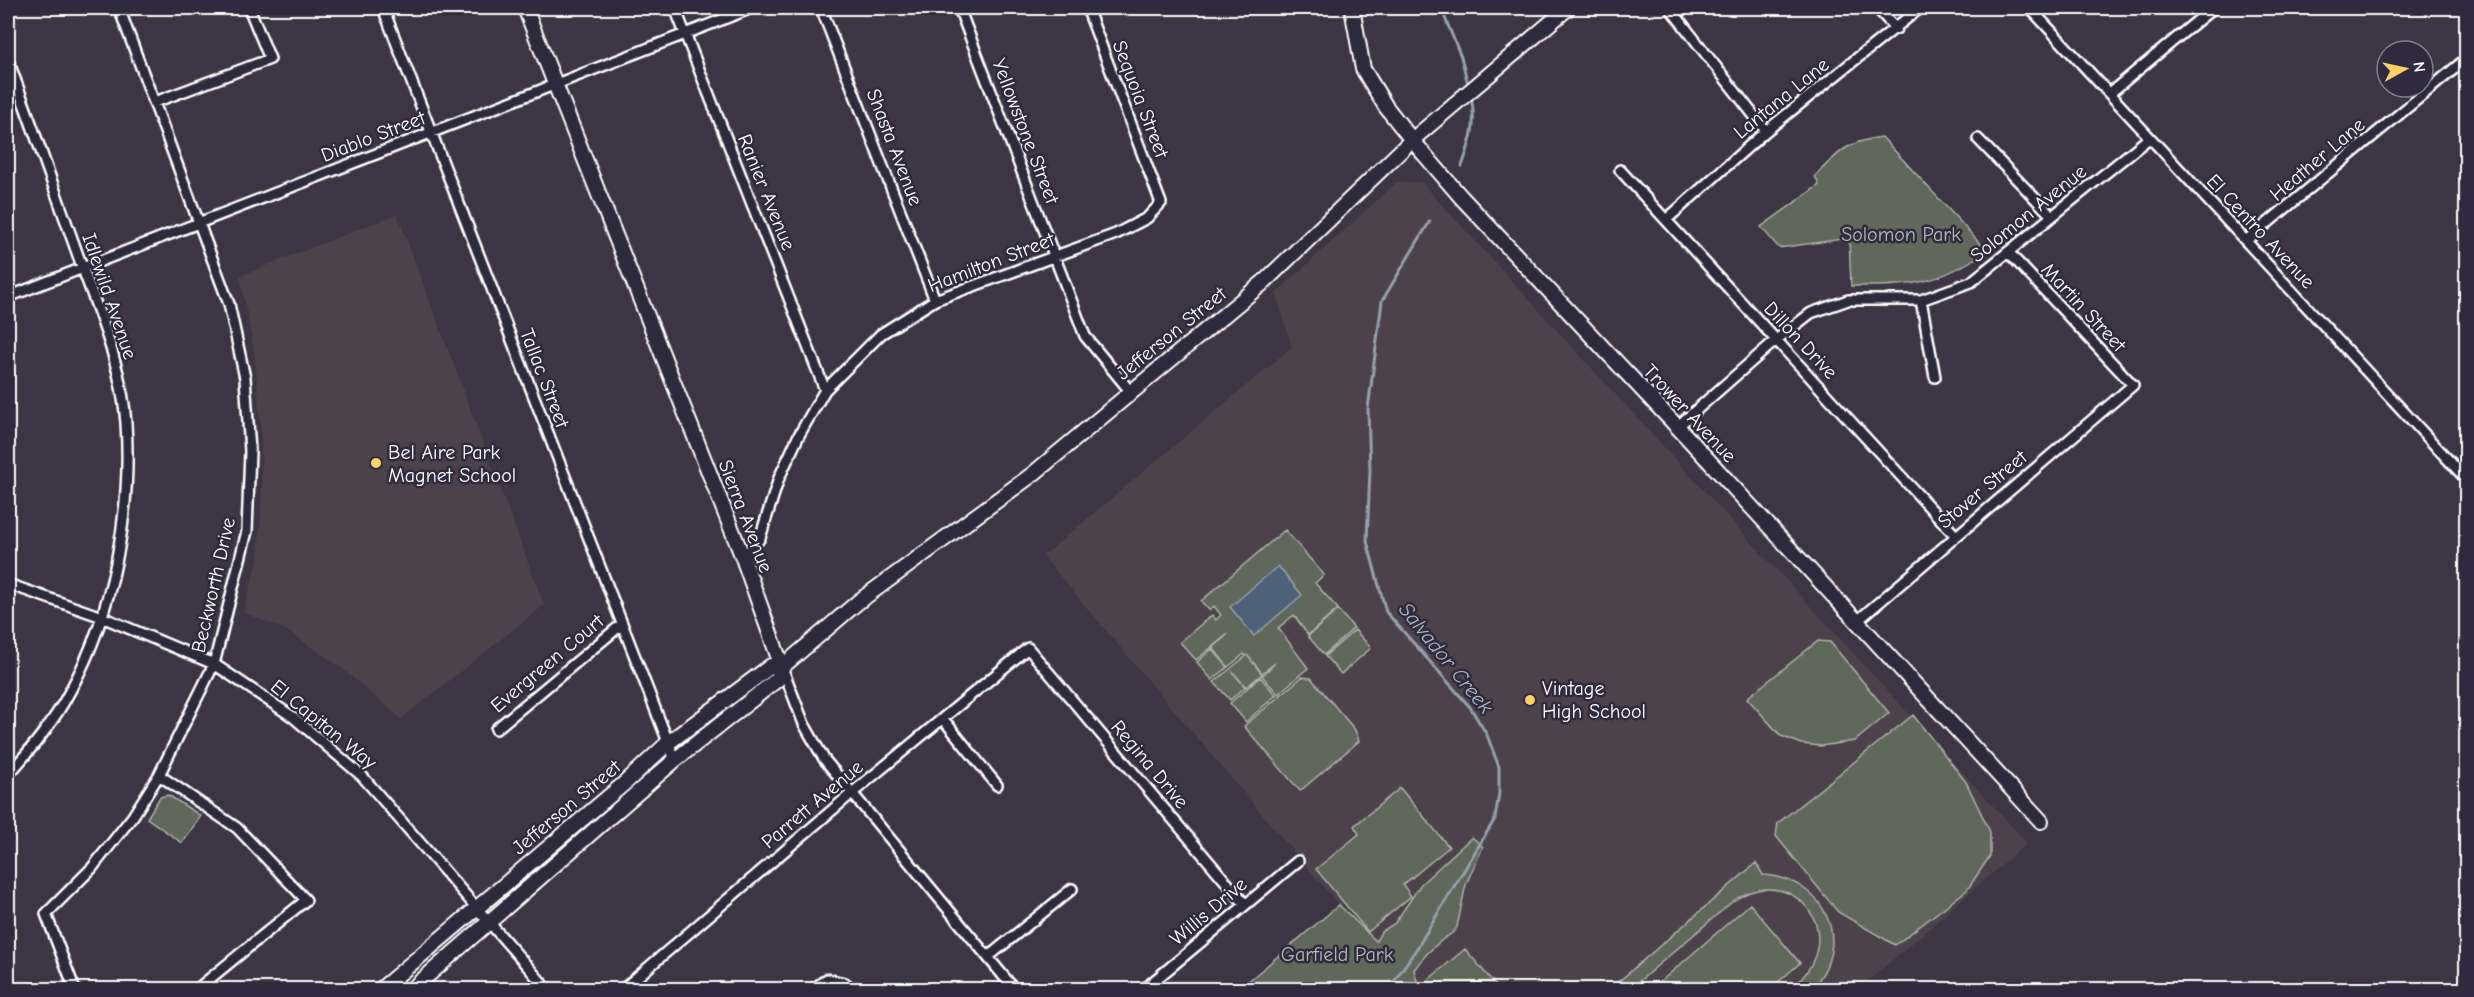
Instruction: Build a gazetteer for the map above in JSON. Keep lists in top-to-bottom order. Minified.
{"streets":{"main road":["Jefferson Street","Trower Avenue","Sierra Avenue"],"street":["Lantana Lane","Sequoia Street","Yellowstone Street","Diablo Street","Shasta Avenue","Heather Lane","Ranier Avenue","Solomon Avenue","El Centro Avenue","Hamilton Street","Idlewild Avenue","Martin Street","Dillon Drive","Tallac Street","Stover Street","Beckworth Drive","Evergreen Court","El Capitan Way","Regina Drive","Parrett Avenue","Willis Drive"]},"crossings":[["Lantana Lane","Dillon Drive"],["Sequoia Street","Hamilton Street"],["Yellowstone Street","Hamilton Street"],["Yellowstone Street","Jefferson Street"],["Diablo Street","Ranier Avenue"],["Diablo Street","Idlewild Avenue"],["Diablo Street","Tallac Street"],["Diablo Street","Sierra Avenue"],["Diablo Street","Beckworth Drive"],["Shasta Avenue","Hamilton Street"],["Heather Lane","El Centro Avenue"],["Ranier Avenue","Hamilton Street"],["Solomon Avenue","El Centro Avenue"],["Solomon Avenue","Martin Street"],["Solomon Avenue","Dillon Drive"],["Solomon Avenue","Trower Avenue"],["Hamilton Street","Sierra Avenue"],["Idlewild Avenue","El Capitan Way"],["Martin Street","Stover Street"],["Jefferson Street","Tallac Street"],["Jefferson Street","Trower Avenue"],["Jefferson Street","Sierra Avenue"],["Jefferson Street","El Capitan Way"],["Dillon Drive","Stover Street"],["Tallac Street","Evergreen Court"],["Trower Avenue","Stover Street"],["Sierra Avenue","Parrett Avenue"],["Beckworth Drive","El Capitan Way"],["Regina Drive","Parrett Avenue"],["Regina Drive","Willis Drive"]],"water":["Salvador Creek"],"parks":["Solomon Park","Garfield Park"],"places":["Bel Aire Park Magnet School","Vintage High School"],"north":"right"}
